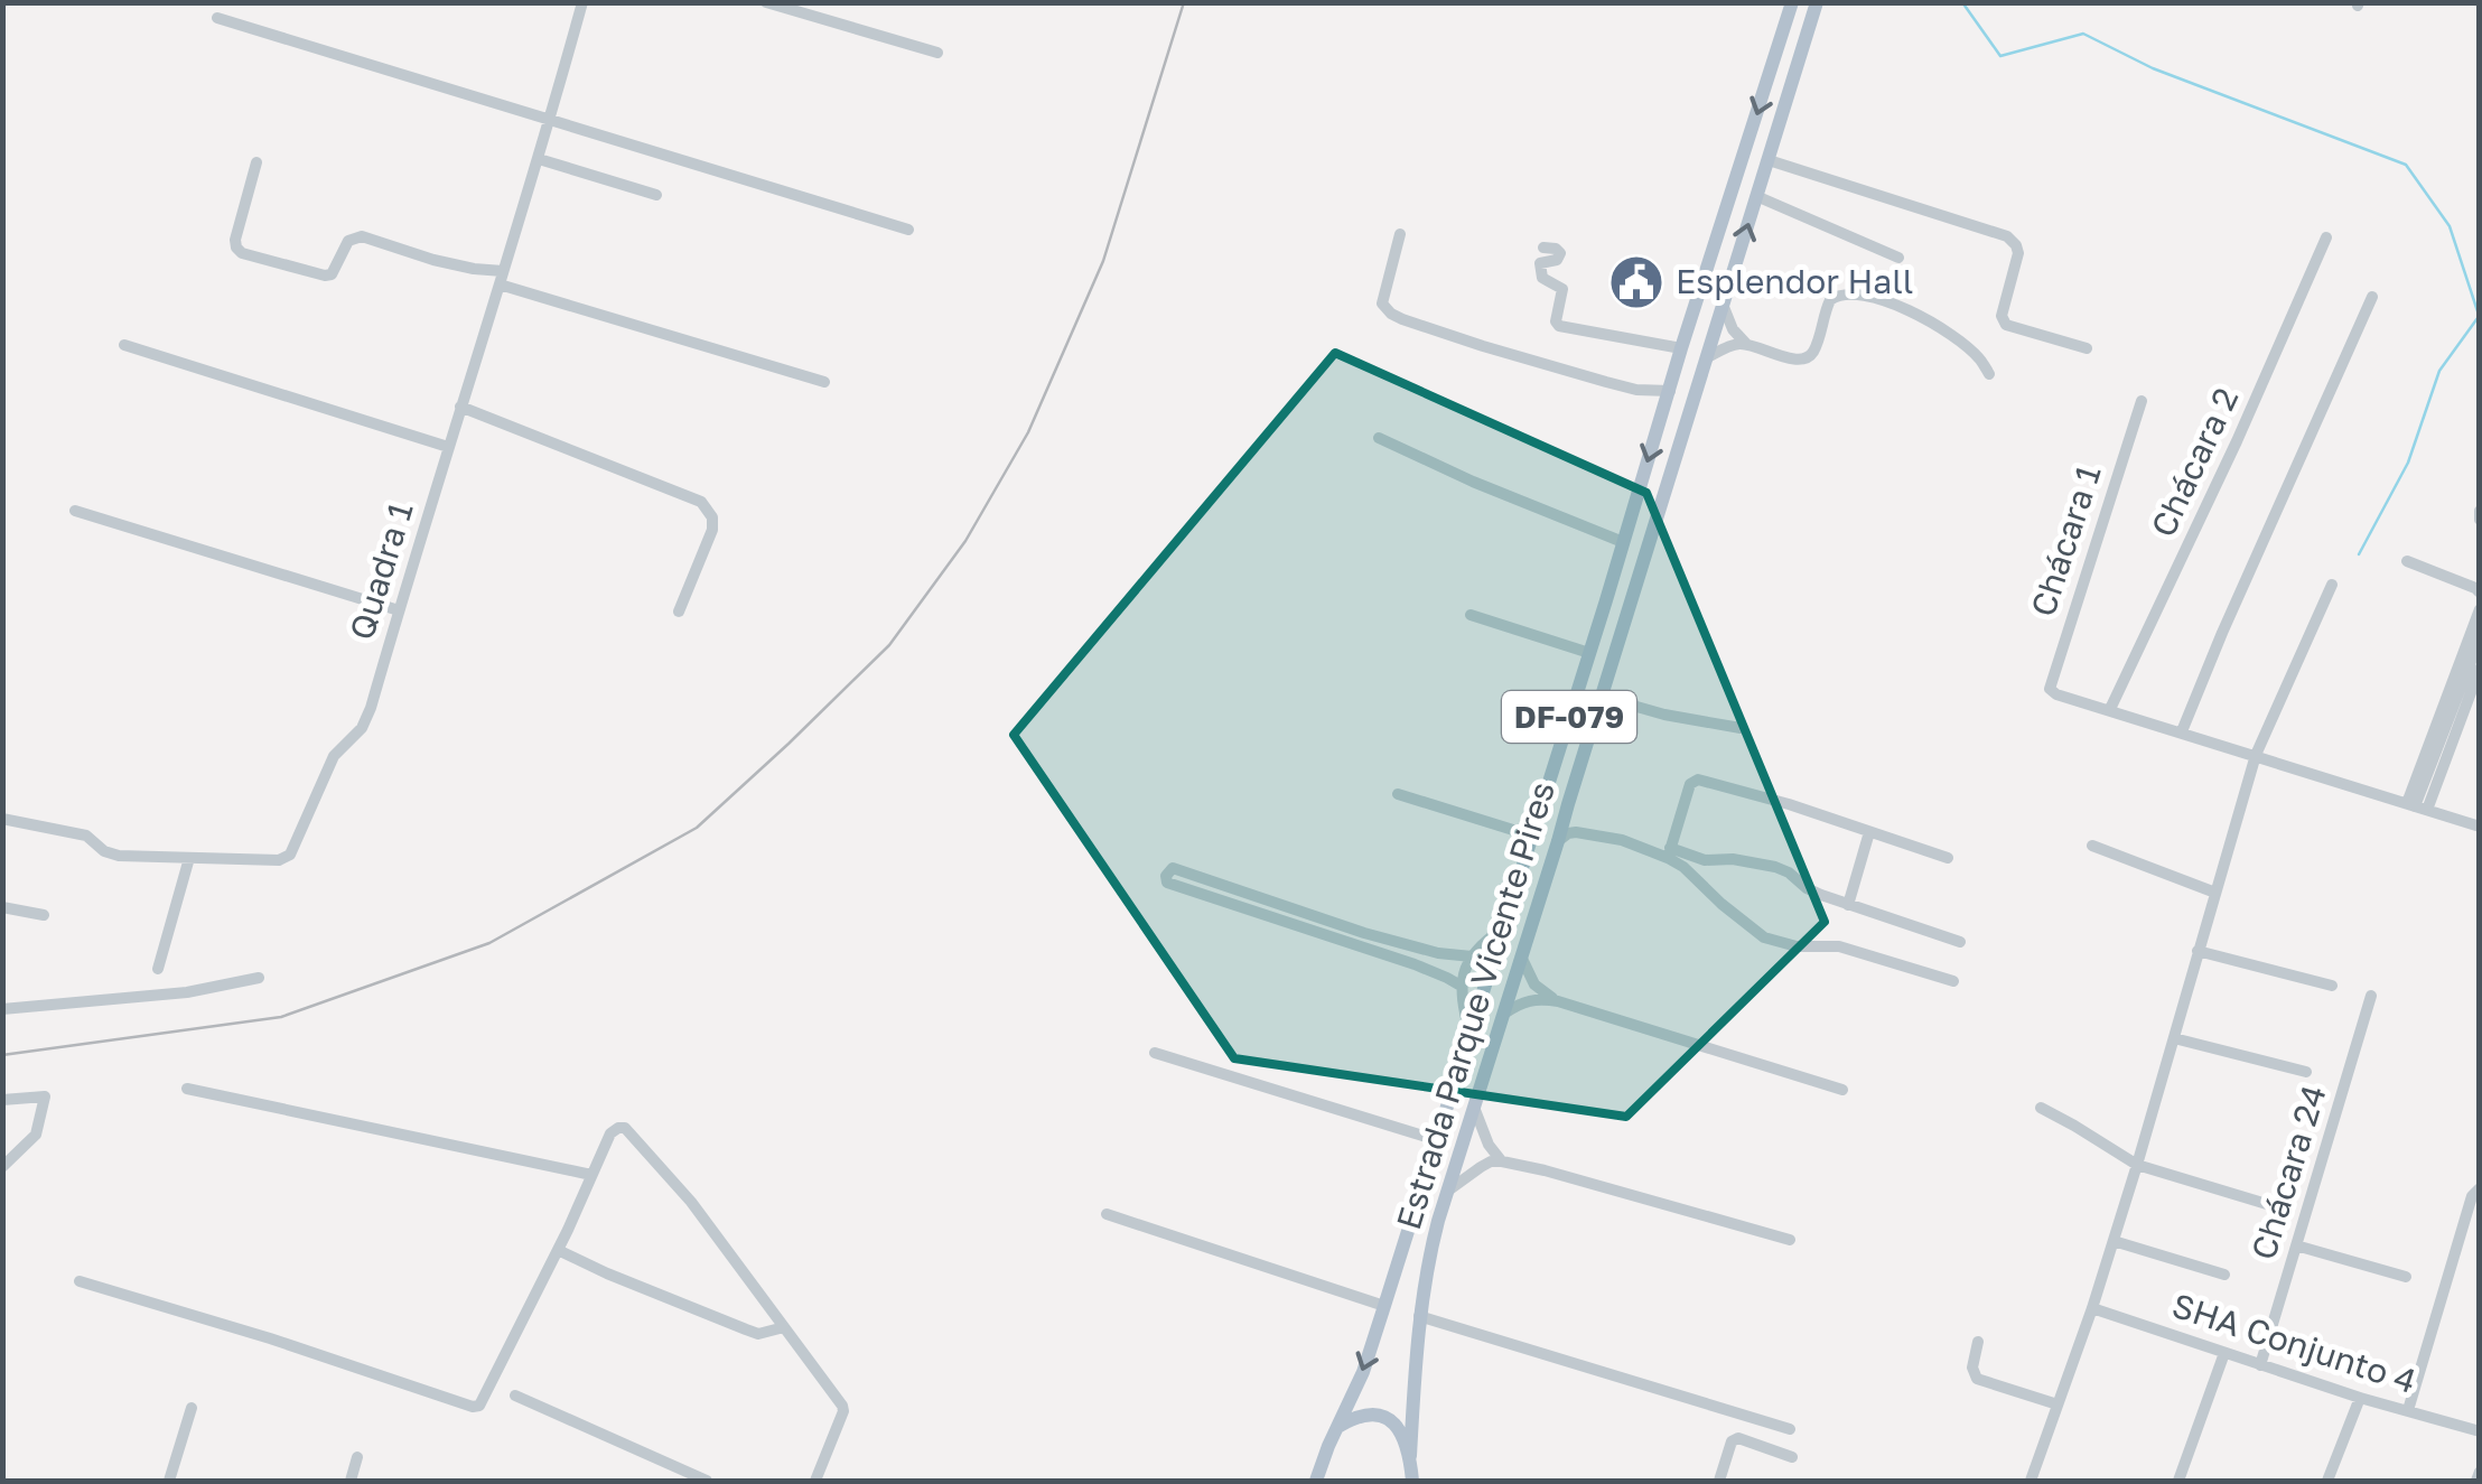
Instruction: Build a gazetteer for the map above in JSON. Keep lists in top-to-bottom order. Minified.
{"streets":{"main road":["DF-079","Estrada Parque Vicente Pires"],"street":["Chácara 2","Chácara 1","Quadra 1","Chácara 24","SHA Conjunto 4"]},"crossings":[["Chácara 2","Chácara 1"],["DF-079","Estrada Parque Vicente Pires"],["Chácara 24","SHA Conjunto 4"]],"places":{"public building":["Esplendor Hall"]}}
